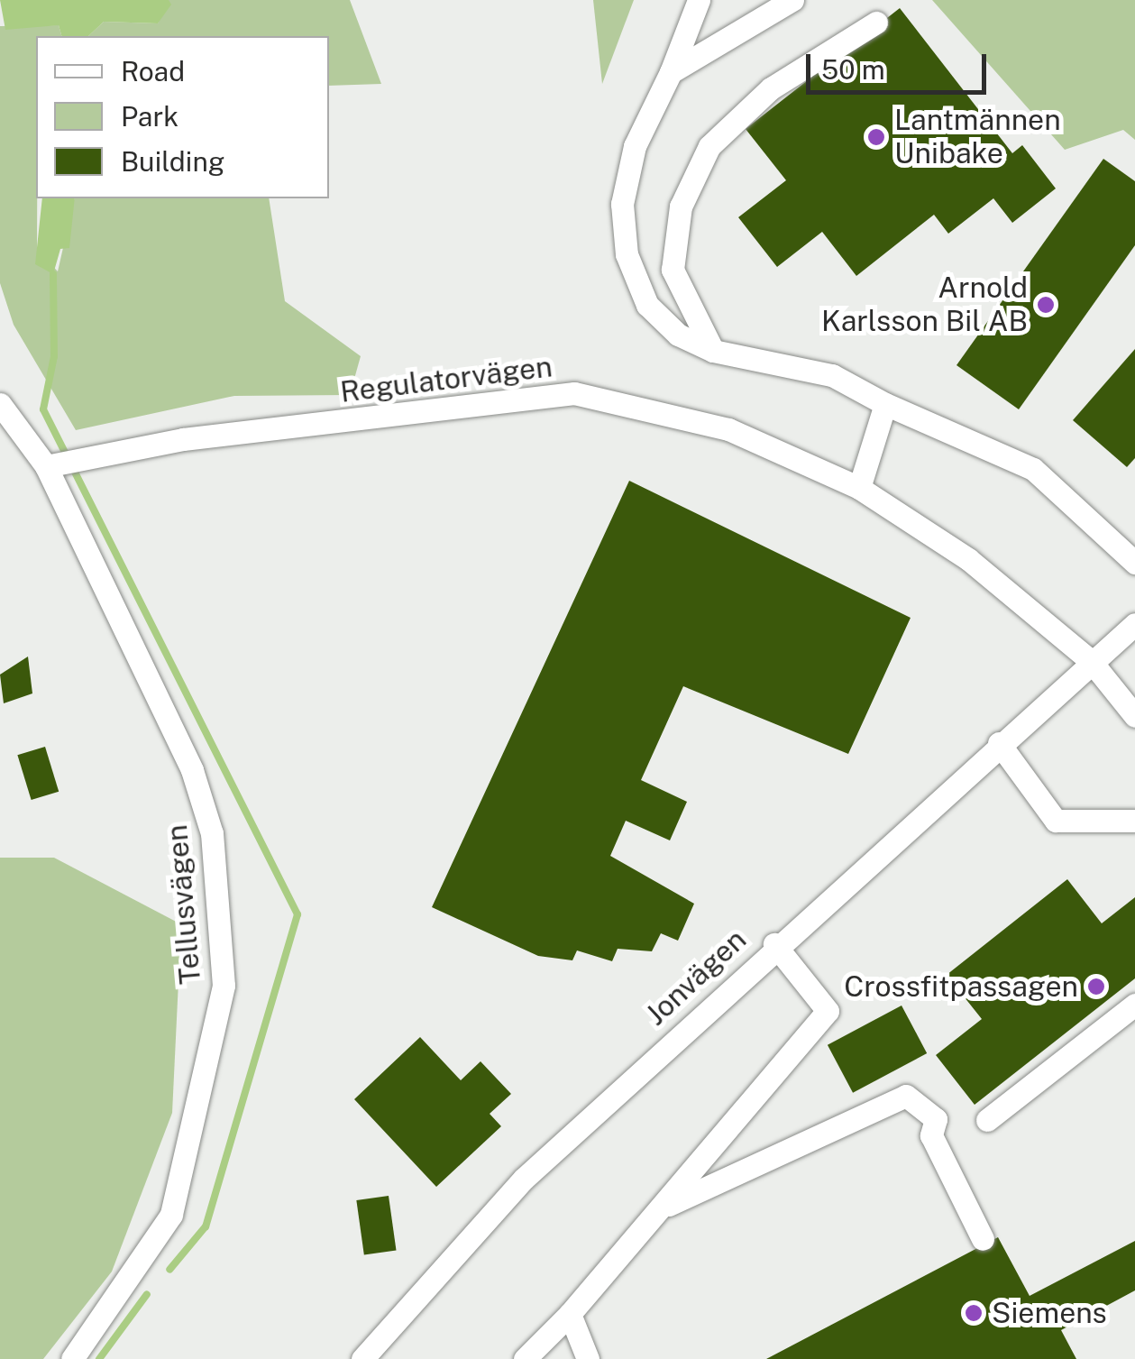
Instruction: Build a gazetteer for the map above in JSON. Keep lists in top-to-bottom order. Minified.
{"streets":{"street":["Regulatorvägen","Tellusvägen","Jonvägen"]},"crossings":[["Regulatorvägen","Tellusvägen"],["Regulatorvägen","Jonvägen"]],"places":["Lantmännen Unibake","Arnold Karlsson Bil AB","Crossfitpassagen","Siemens"],"legend":["Road","Park","Building"],"scale_bar":"50 m"}
